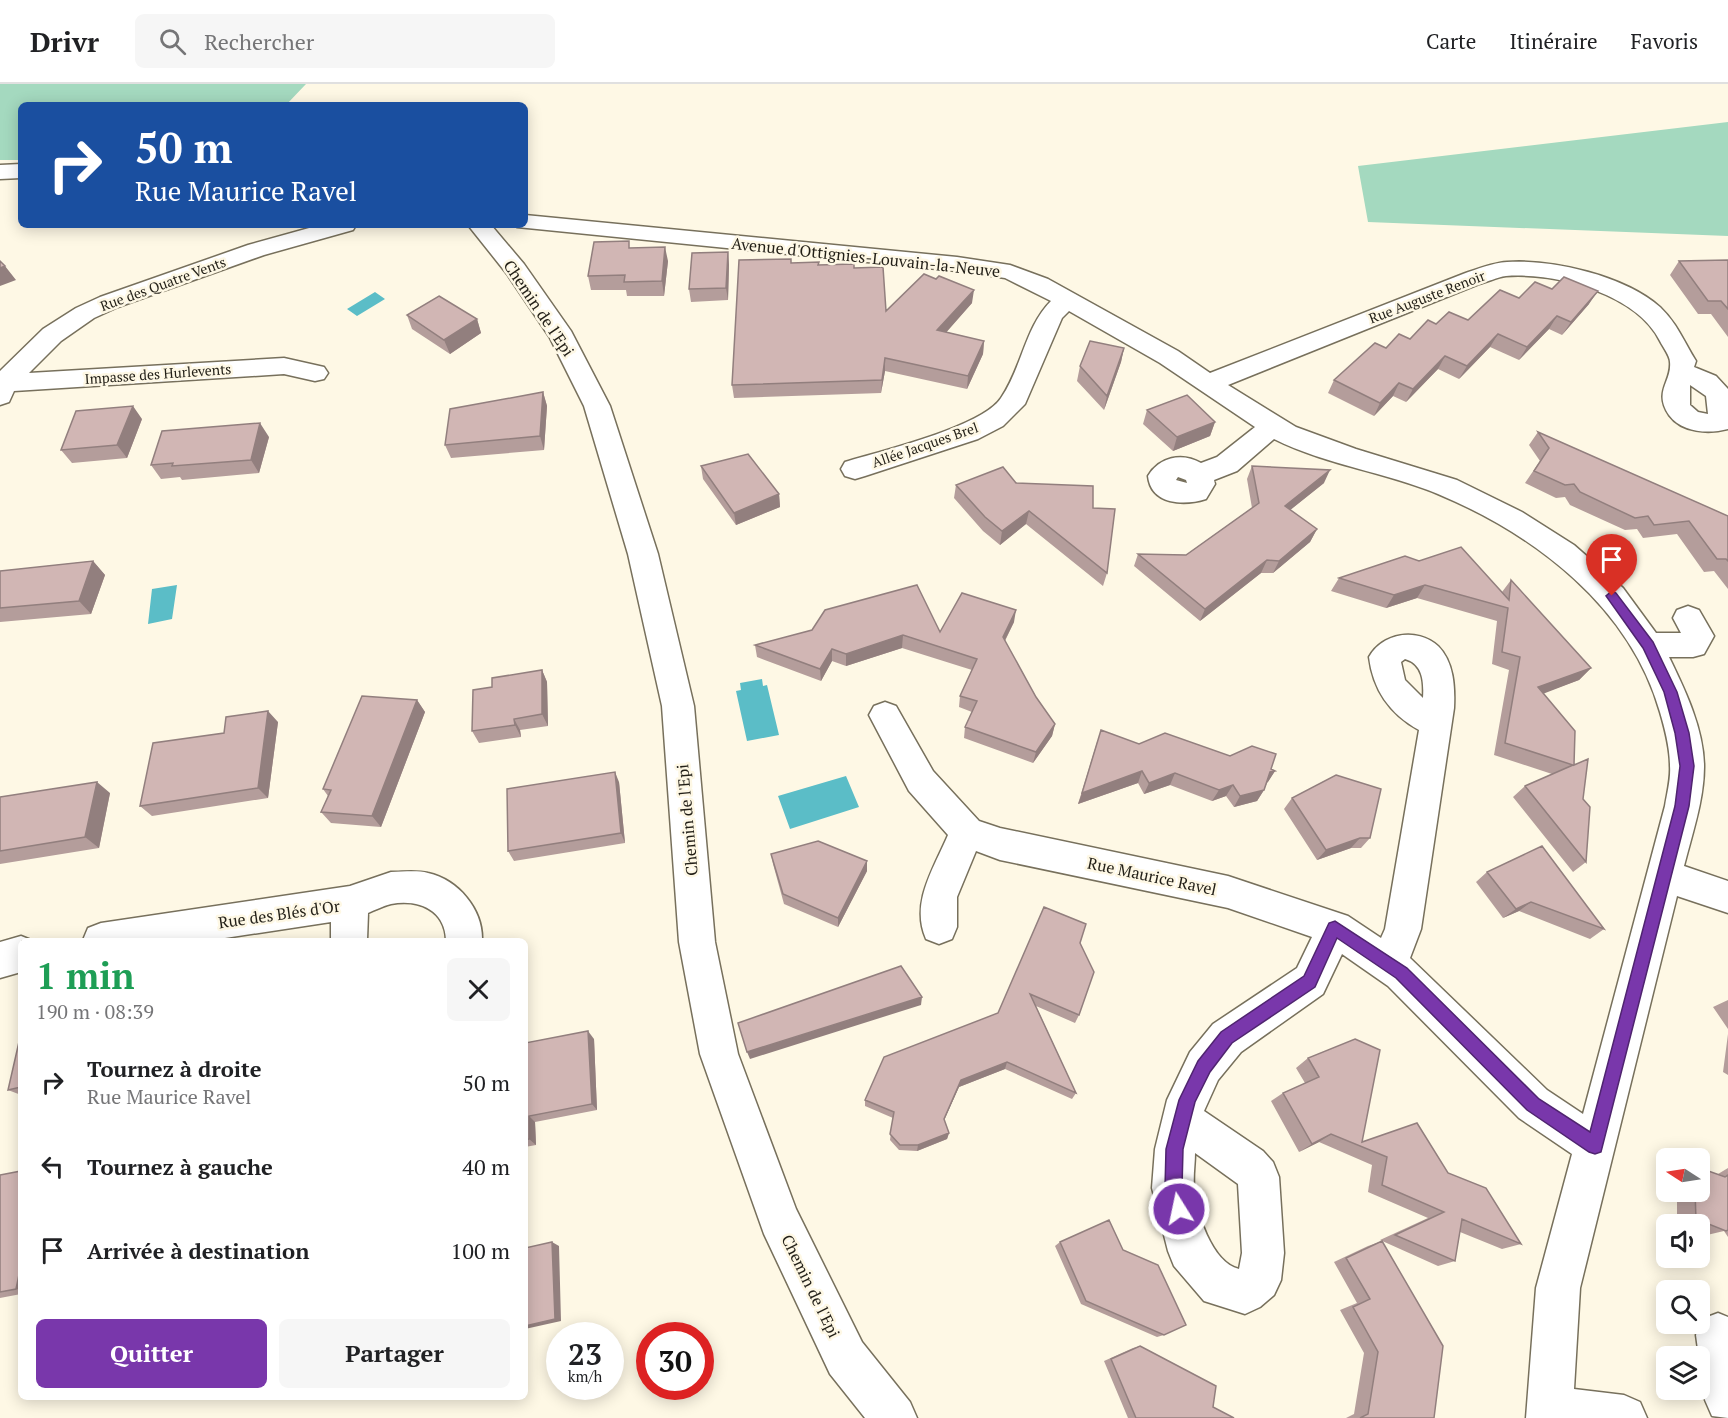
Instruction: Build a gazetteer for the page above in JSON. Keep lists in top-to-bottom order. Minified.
{"streets":{"street":["Avenue d'Ottignies-Louvain-la-Neuve","Rue des Quatre Vents","Rue Auguste Renoir","Chemin de l'Epi","Impasse des Hurlevents","Allée Jacques Brel","Rue Maurice Ravel","Rue des Blés d'Or"]},"crossings":[["Avenue d'Ottignies-Louvain-la-Neuve","Rue Auguste Renoir"],["Avenue d'Ottignies-Louvain-la-Neuve","Allée Jacques Brel"],["Avenue d'Ottignies-Louvain-la-Neuve","Rue Maurice Ravel"],["Rue des Quatre Vents","Impasse des Hurlevents"]],"north":"left","page":{"header":"Drivr","search":"Rechercher","nav":["Carte","Itinéraire","Favoris"],"turn":["50 m","Rue Maurice Ravel"],"heading":["1 min","190 m · 08:39"],"list":[{"name":"Tournez à droite","note":"Rue Maurice Ravel","value":"50 m"},{"name":"Tournez à gauche","value":"40 m"},{"name":"Arrivée à destination","value":"100 m"}],"buttons":["Quitter","Partager"],"speed":"23 km/h","limit":"30"}}
